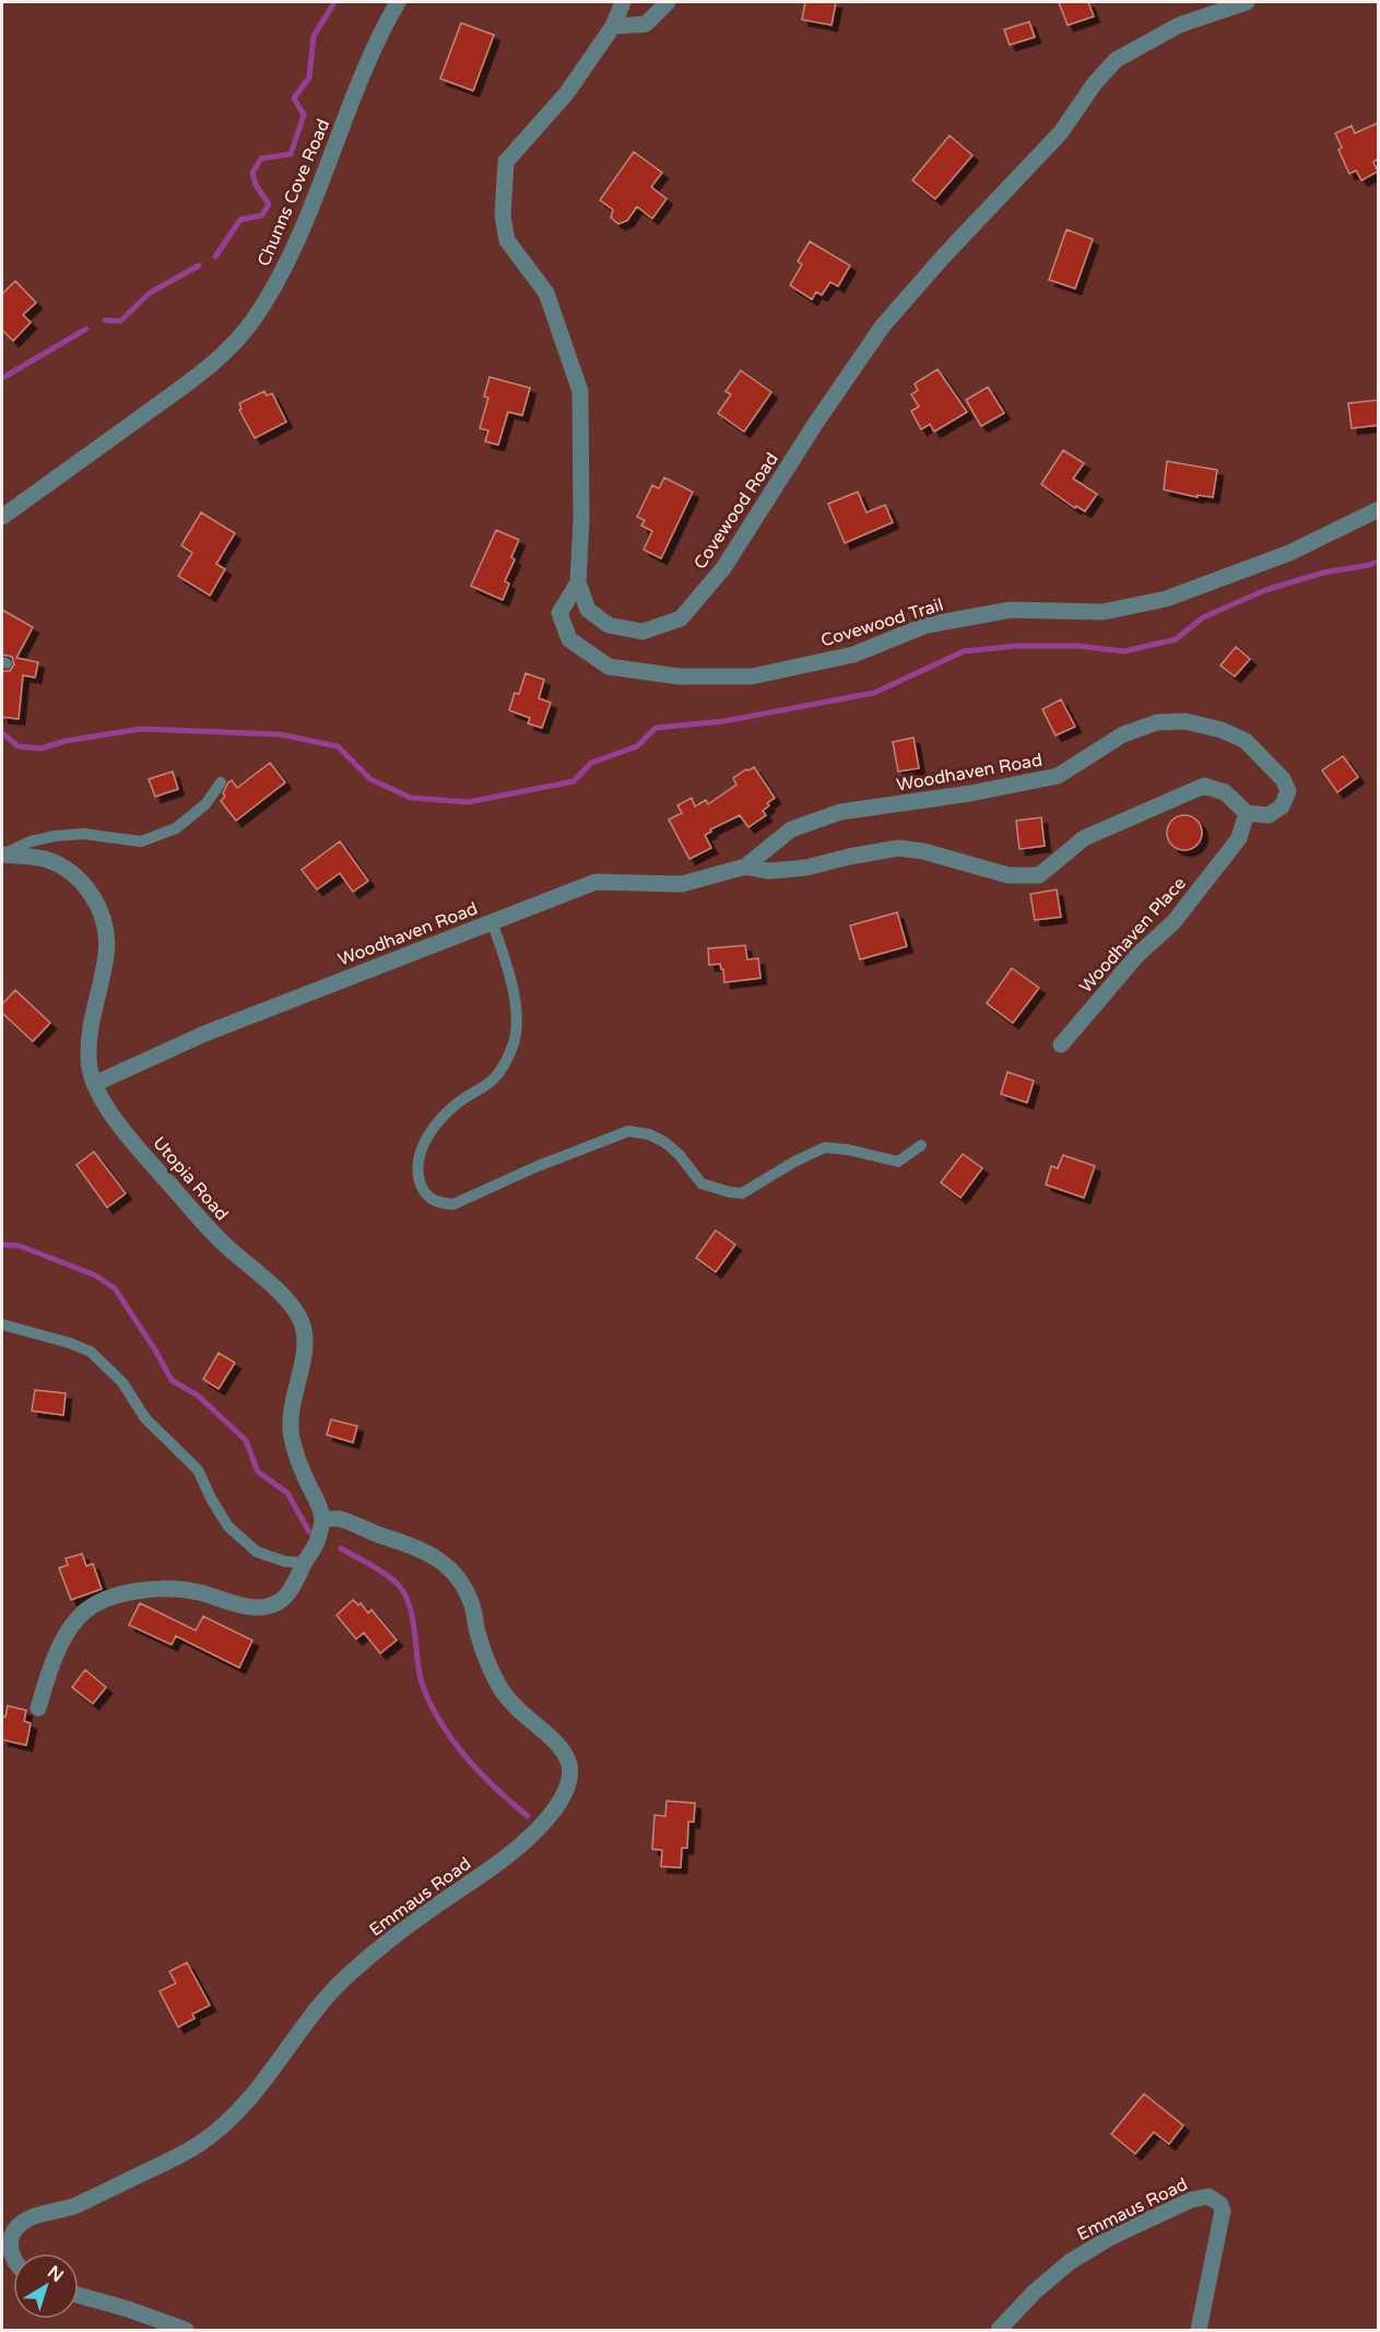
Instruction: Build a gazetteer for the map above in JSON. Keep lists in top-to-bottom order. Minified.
{"streets":{"street":["Chunns Cove Road","Covewood Road","Covewood Trail","Woodhaven Road","Woodhaven Place","Utopia Road","Emmaus Road"]},"crossings":[["Covewood Road","Covewood Trail"],["Woodhaven Road","Woodhaven Place"],["Woodhaven Road","Utopia Road"],["Utopia Road","Emmaus Road"]],"north":"top right"}
